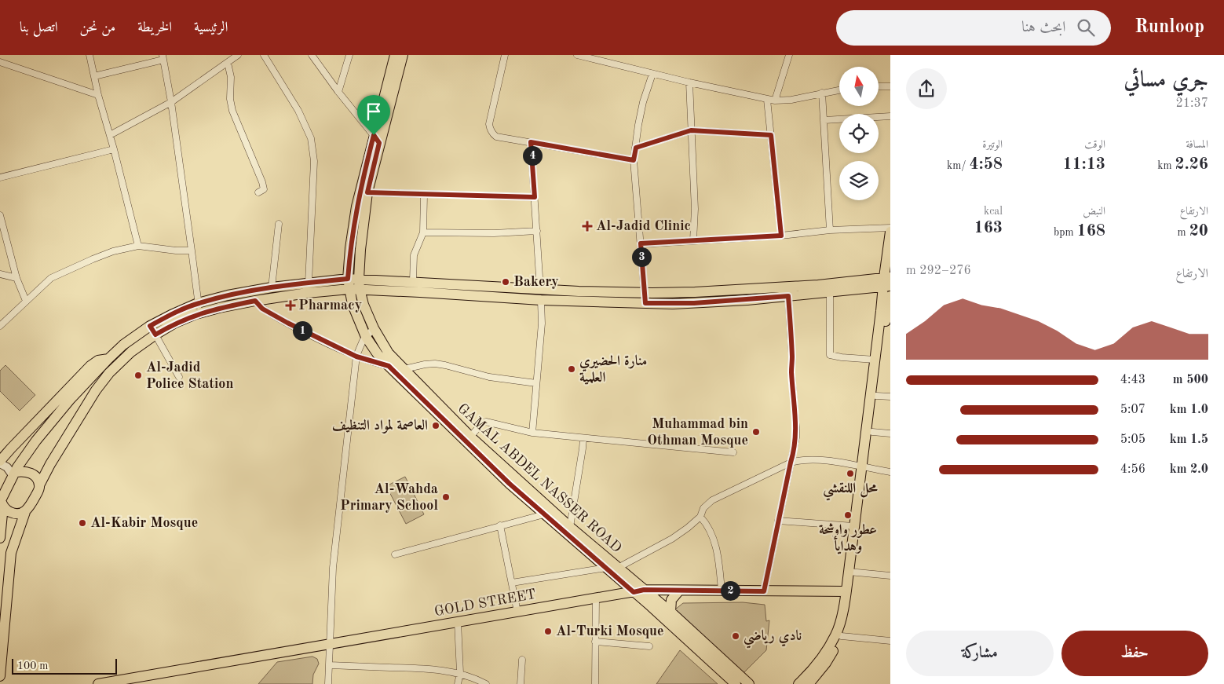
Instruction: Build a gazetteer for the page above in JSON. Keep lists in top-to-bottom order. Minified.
{"streets":{"main road":["GAMAL ABDEL NASSER ROAD","GOLD STREET"]},"crossings":[["GAMAL ABDEL NASSER ROAD","GOLD STREET"]],"places":{"health":["Al-Jadid Clinic","Pharmacy"],"other":["Bakery","منارة الحضيري العلمية","Al-Jadid Police Station","العاصمة لمواد التنظيف","Muhammad bin Othman Mosque","محل اللنقشي","Al-Wahda Primary School","عطور واوشحة وهدايأ","Al-Kabir Mosque","Al-Turki Mosque","نادي رياضي"]},"scale_bar":"100 m","north":"top","page":{"header":"Runloop","search":"ابحث هنا","nav":["الرئيسية","الخريطة","من نحن","اتصل بنا"],"heading":["جري مسائي","21:37"],"stats":[["المسافة","2.26 km"],["الوقت","11:13"],["الوتيرة","4:58 /km"],["الارتفاع","20 m"],["النبض","168 bpm"],["kcal","163"]],"pins":["4","3","1","2"],"chart":["الارتفاع","276–292 m"],"list":[{"name":"500 m","note":"4:43"},{"name":"1.0 km","note":"5:07"},{"name":"1.5 km","note":"5:05"},{"name":"2.0 km","note":"4:56"}],"buttons":["حفظ","مشاركة"],"scale":"100 m"}}
